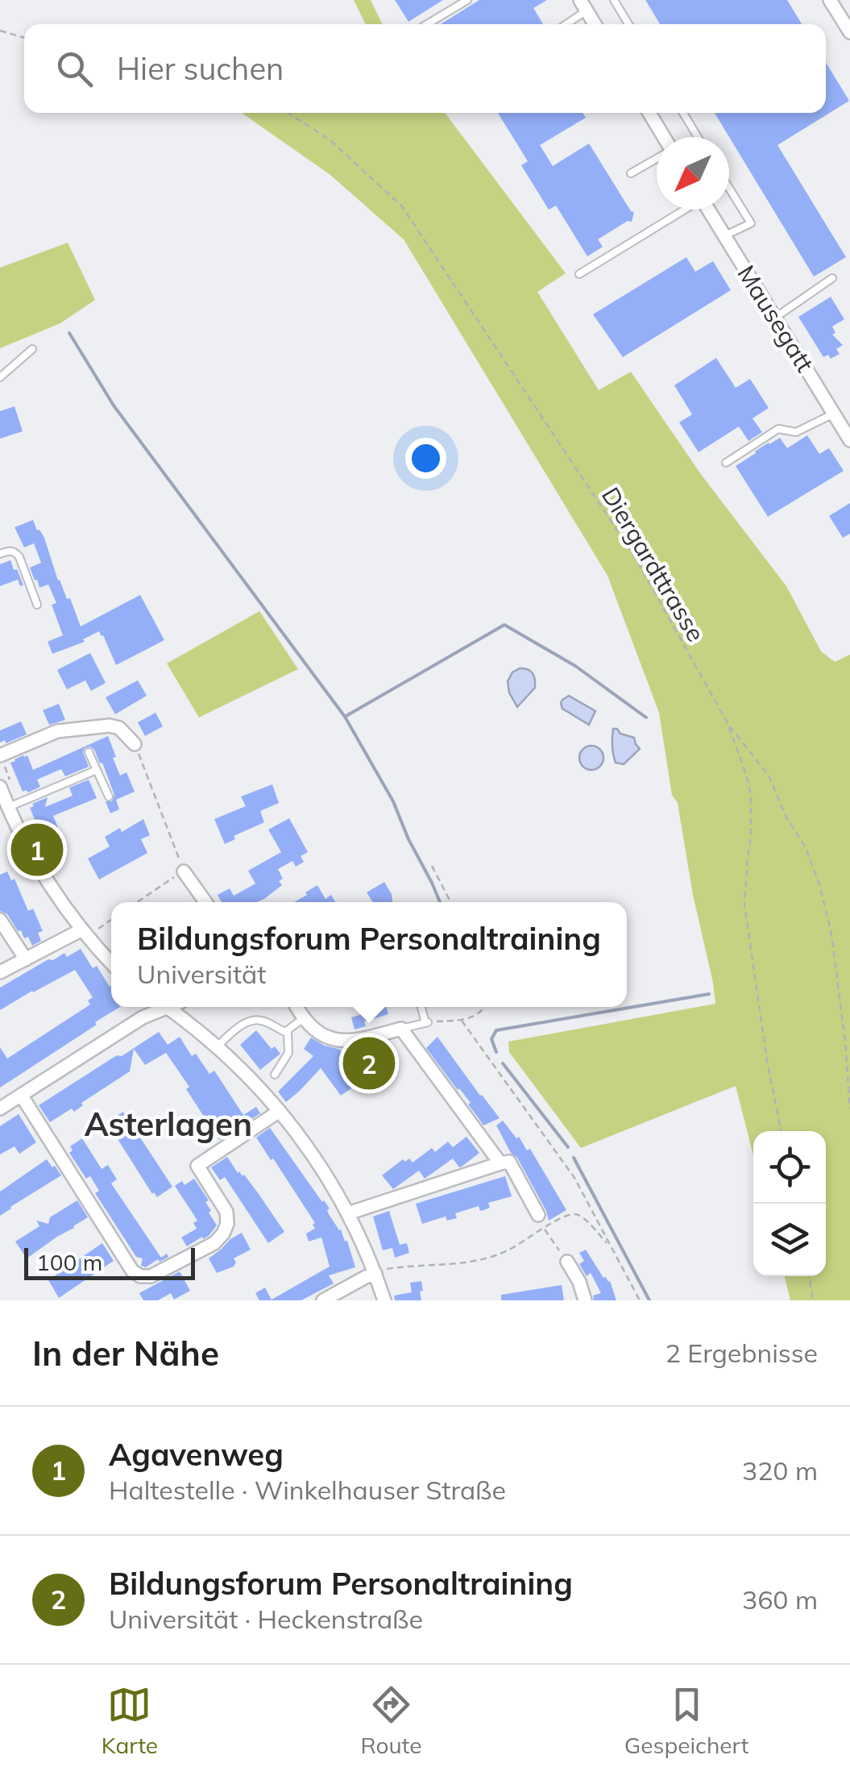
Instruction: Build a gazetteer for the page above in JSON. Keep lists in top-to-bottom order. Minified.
{"streets":{"street":["Mausegatt"],"path":["Diergardttrasse"]},"districts":["Asterlagen"],"scale_bar":"100 m","north":"bottom left","page":{"search":"Hier suchen","pins":["1","2"],"popup":["Bildungsforum Personaltraining","Universität"],"scale":"100 m","heading":["In der Nähe","2 Ergebnisse"],"list":[{"mark":"1","name":"Agavenweg","note":"Haltestelle · Winkelhauser Straße","value":"320 m"},{"mark":"2","name":"Bildungsforum Personaltraining","note":"Universität · Heckenstraße","value":"360 m"}],"nav":["Karte","Route","Gespeichert"]}}
